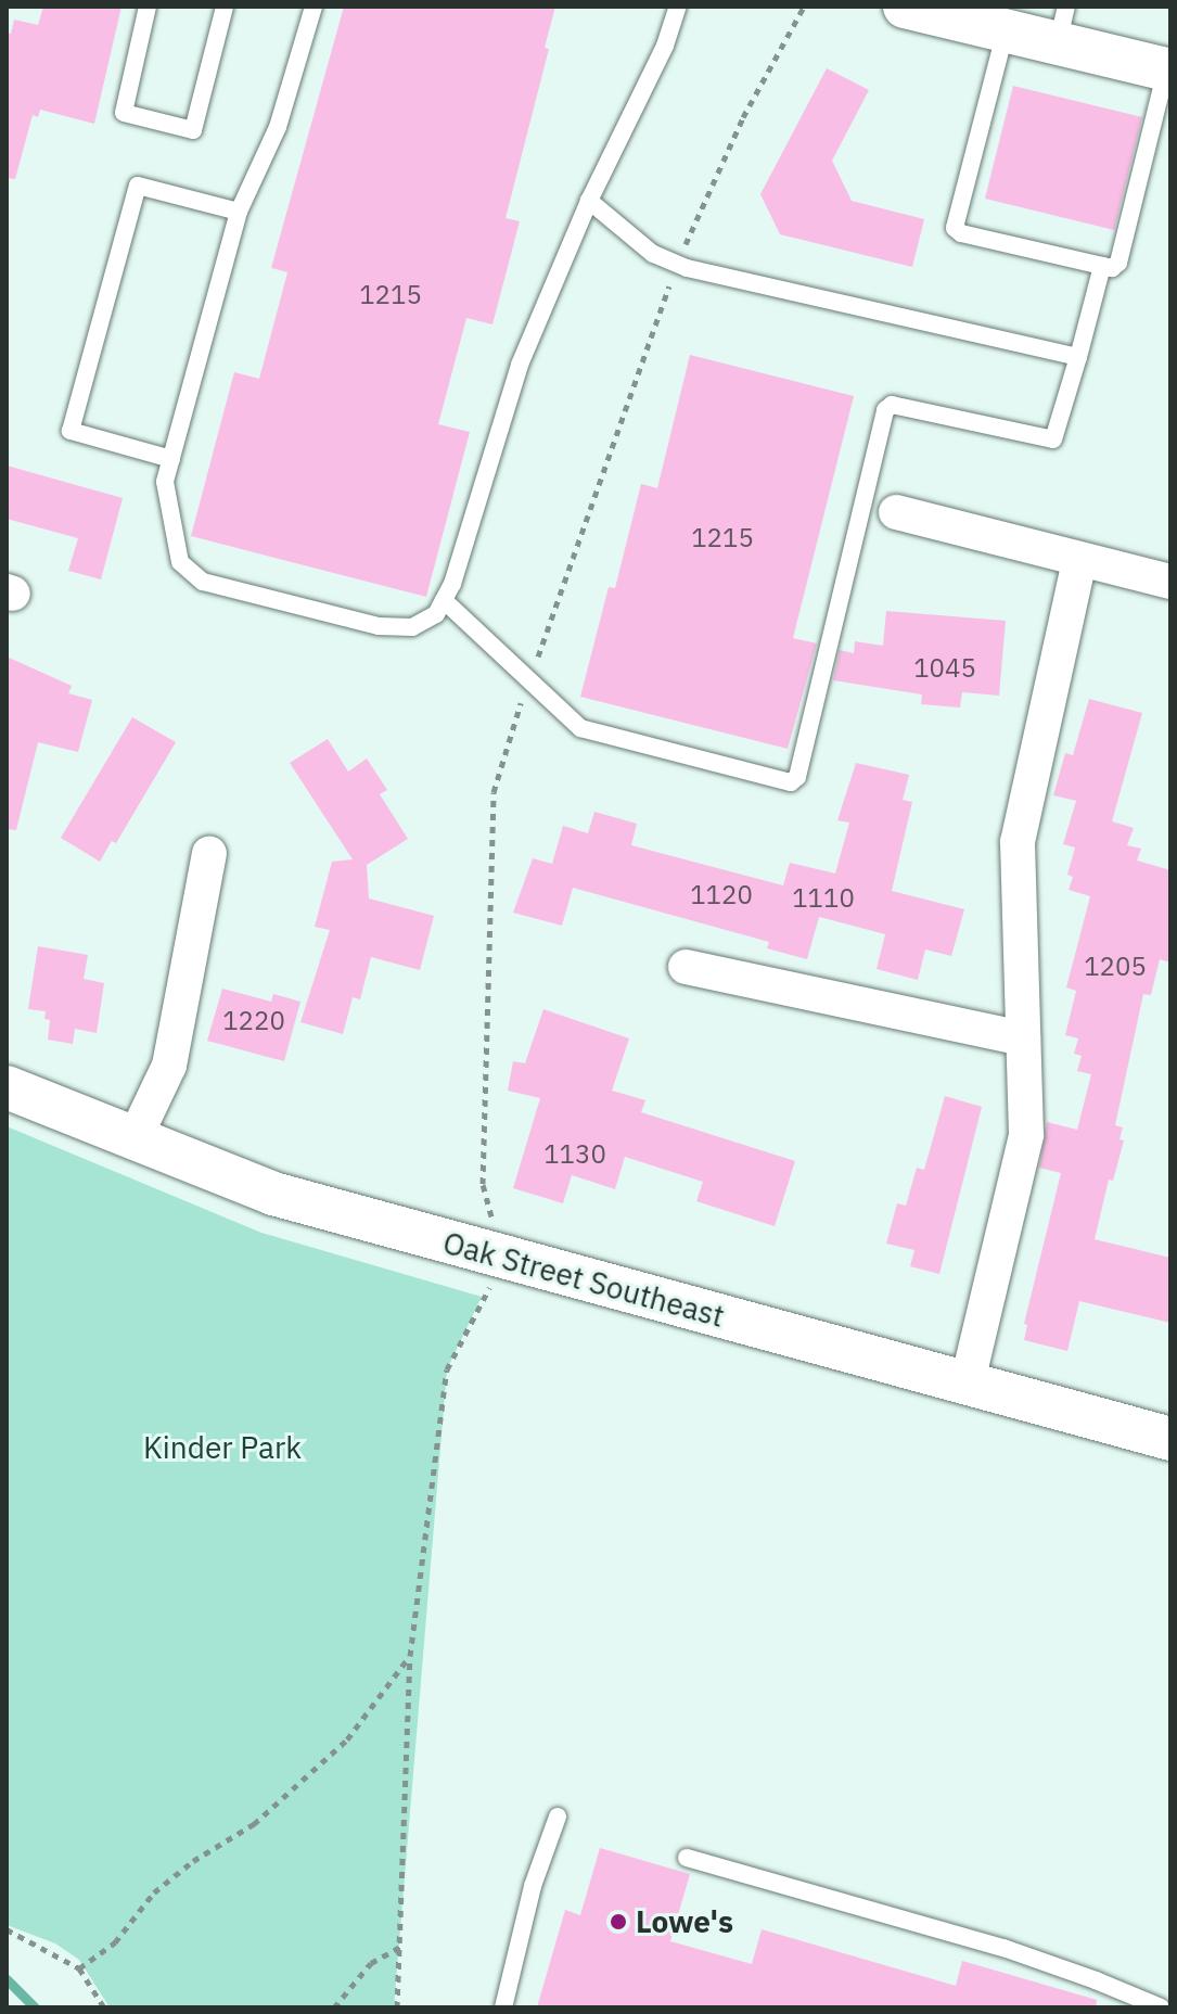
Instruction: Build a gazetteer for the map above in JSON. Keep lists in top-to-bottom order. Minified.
{"streets":{"street":["Oak Street Southeast"]},"parks":["Kinder Park"],"places":["Lowe's"],"house_numbers":["1215","1215","1045","1120","1110","1205","1220","1130"]}
